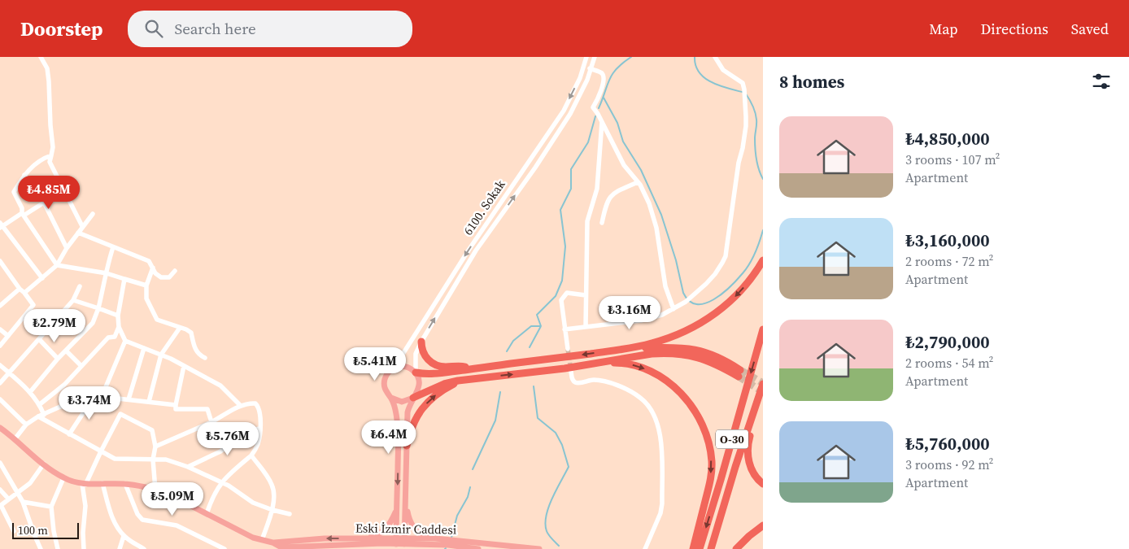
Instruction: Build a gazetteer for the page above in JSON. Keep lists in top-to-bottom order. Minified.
{"streets":{"highway":["O-30"],"main road":["6100. Sokak","Eski İzmir Caddesi"]},"crossings":[["6100. Sokak","Eski İzmir Caddesi"]],"scale_bar":"100 m","page":{"header":"Doorstep","search":"Search here","nav":["Map","Directions","Saved"],"heading":"8 homes","list":[{"name":"₺4,850,000","note":"3 rooms · 107 m² · Apartment"},{"name":"₺3,160,000","note":"2 rooms · 72 m² · Apartment"},{"name":"₺2,790,000","note":"2 rooms · 54 m² · Apartment"},{"name":"₺5,760,000","note":"3 rooms · 92 m² · Apartment"}],"price":["₺4.85M","₺3.16M","₺2.79M","₺5.41M","₺3.74M","₺6.4M","₺5.76M","₺5.09M"],"scale":"100 m"}}
